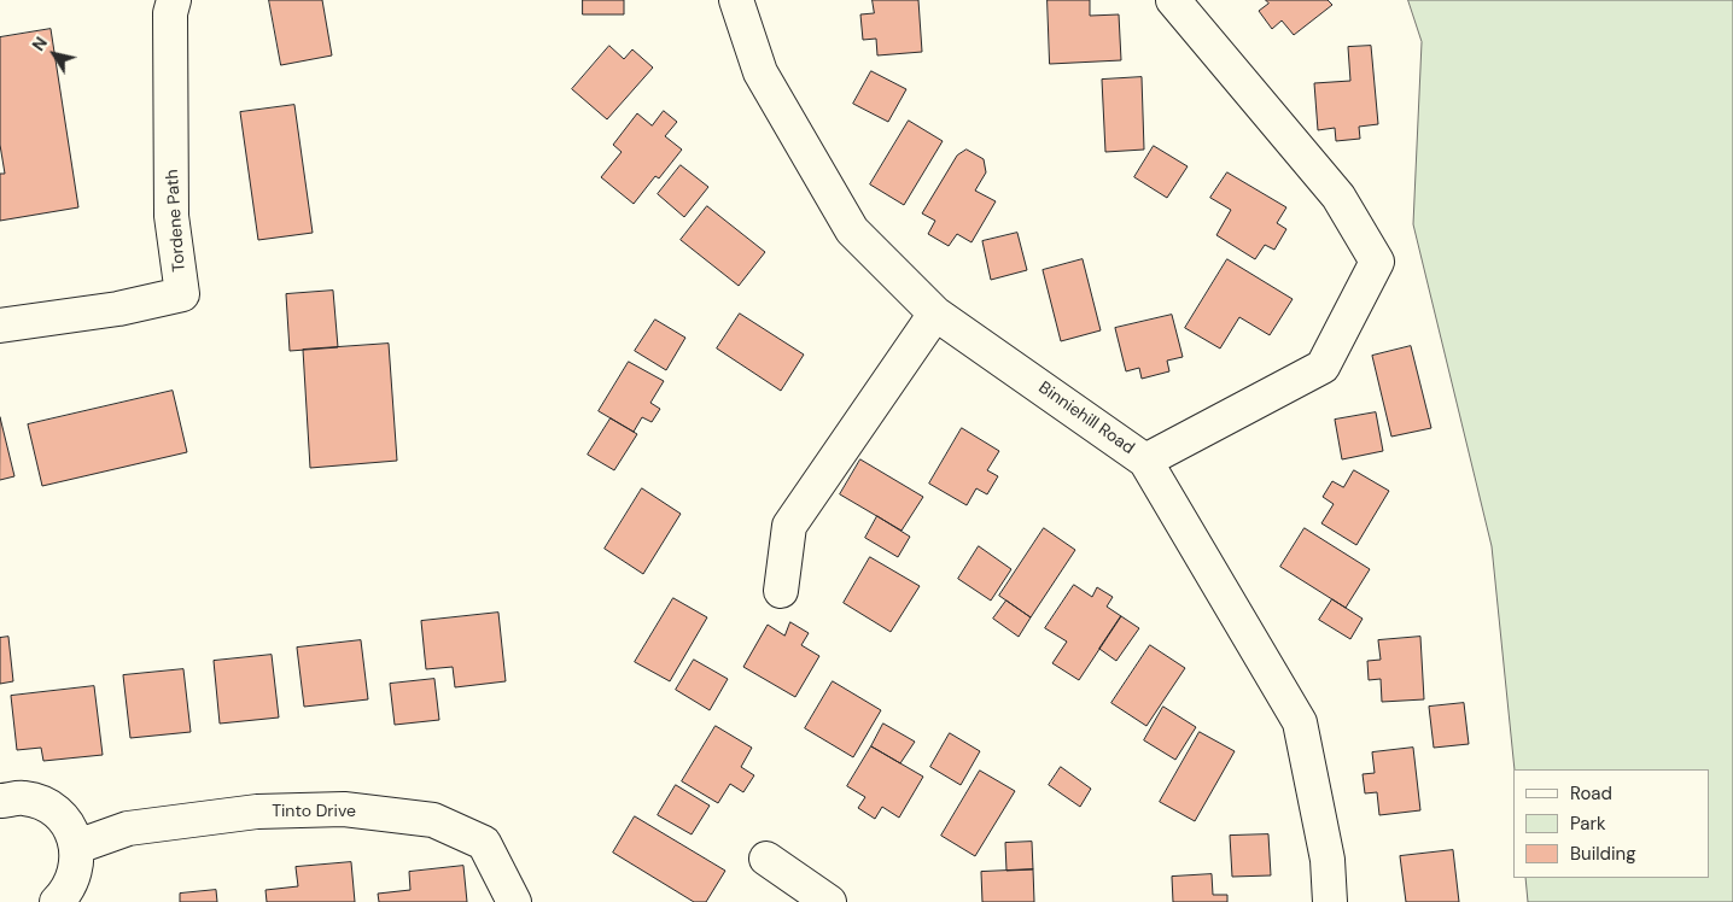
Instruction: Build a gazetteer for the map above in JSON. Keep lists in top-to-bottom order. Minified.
{"streets":{"street":["Tordene Path","Binniehill Road","Tinto Drive"]},"legend":["Road","Park","Building"],"north":"top left"}
